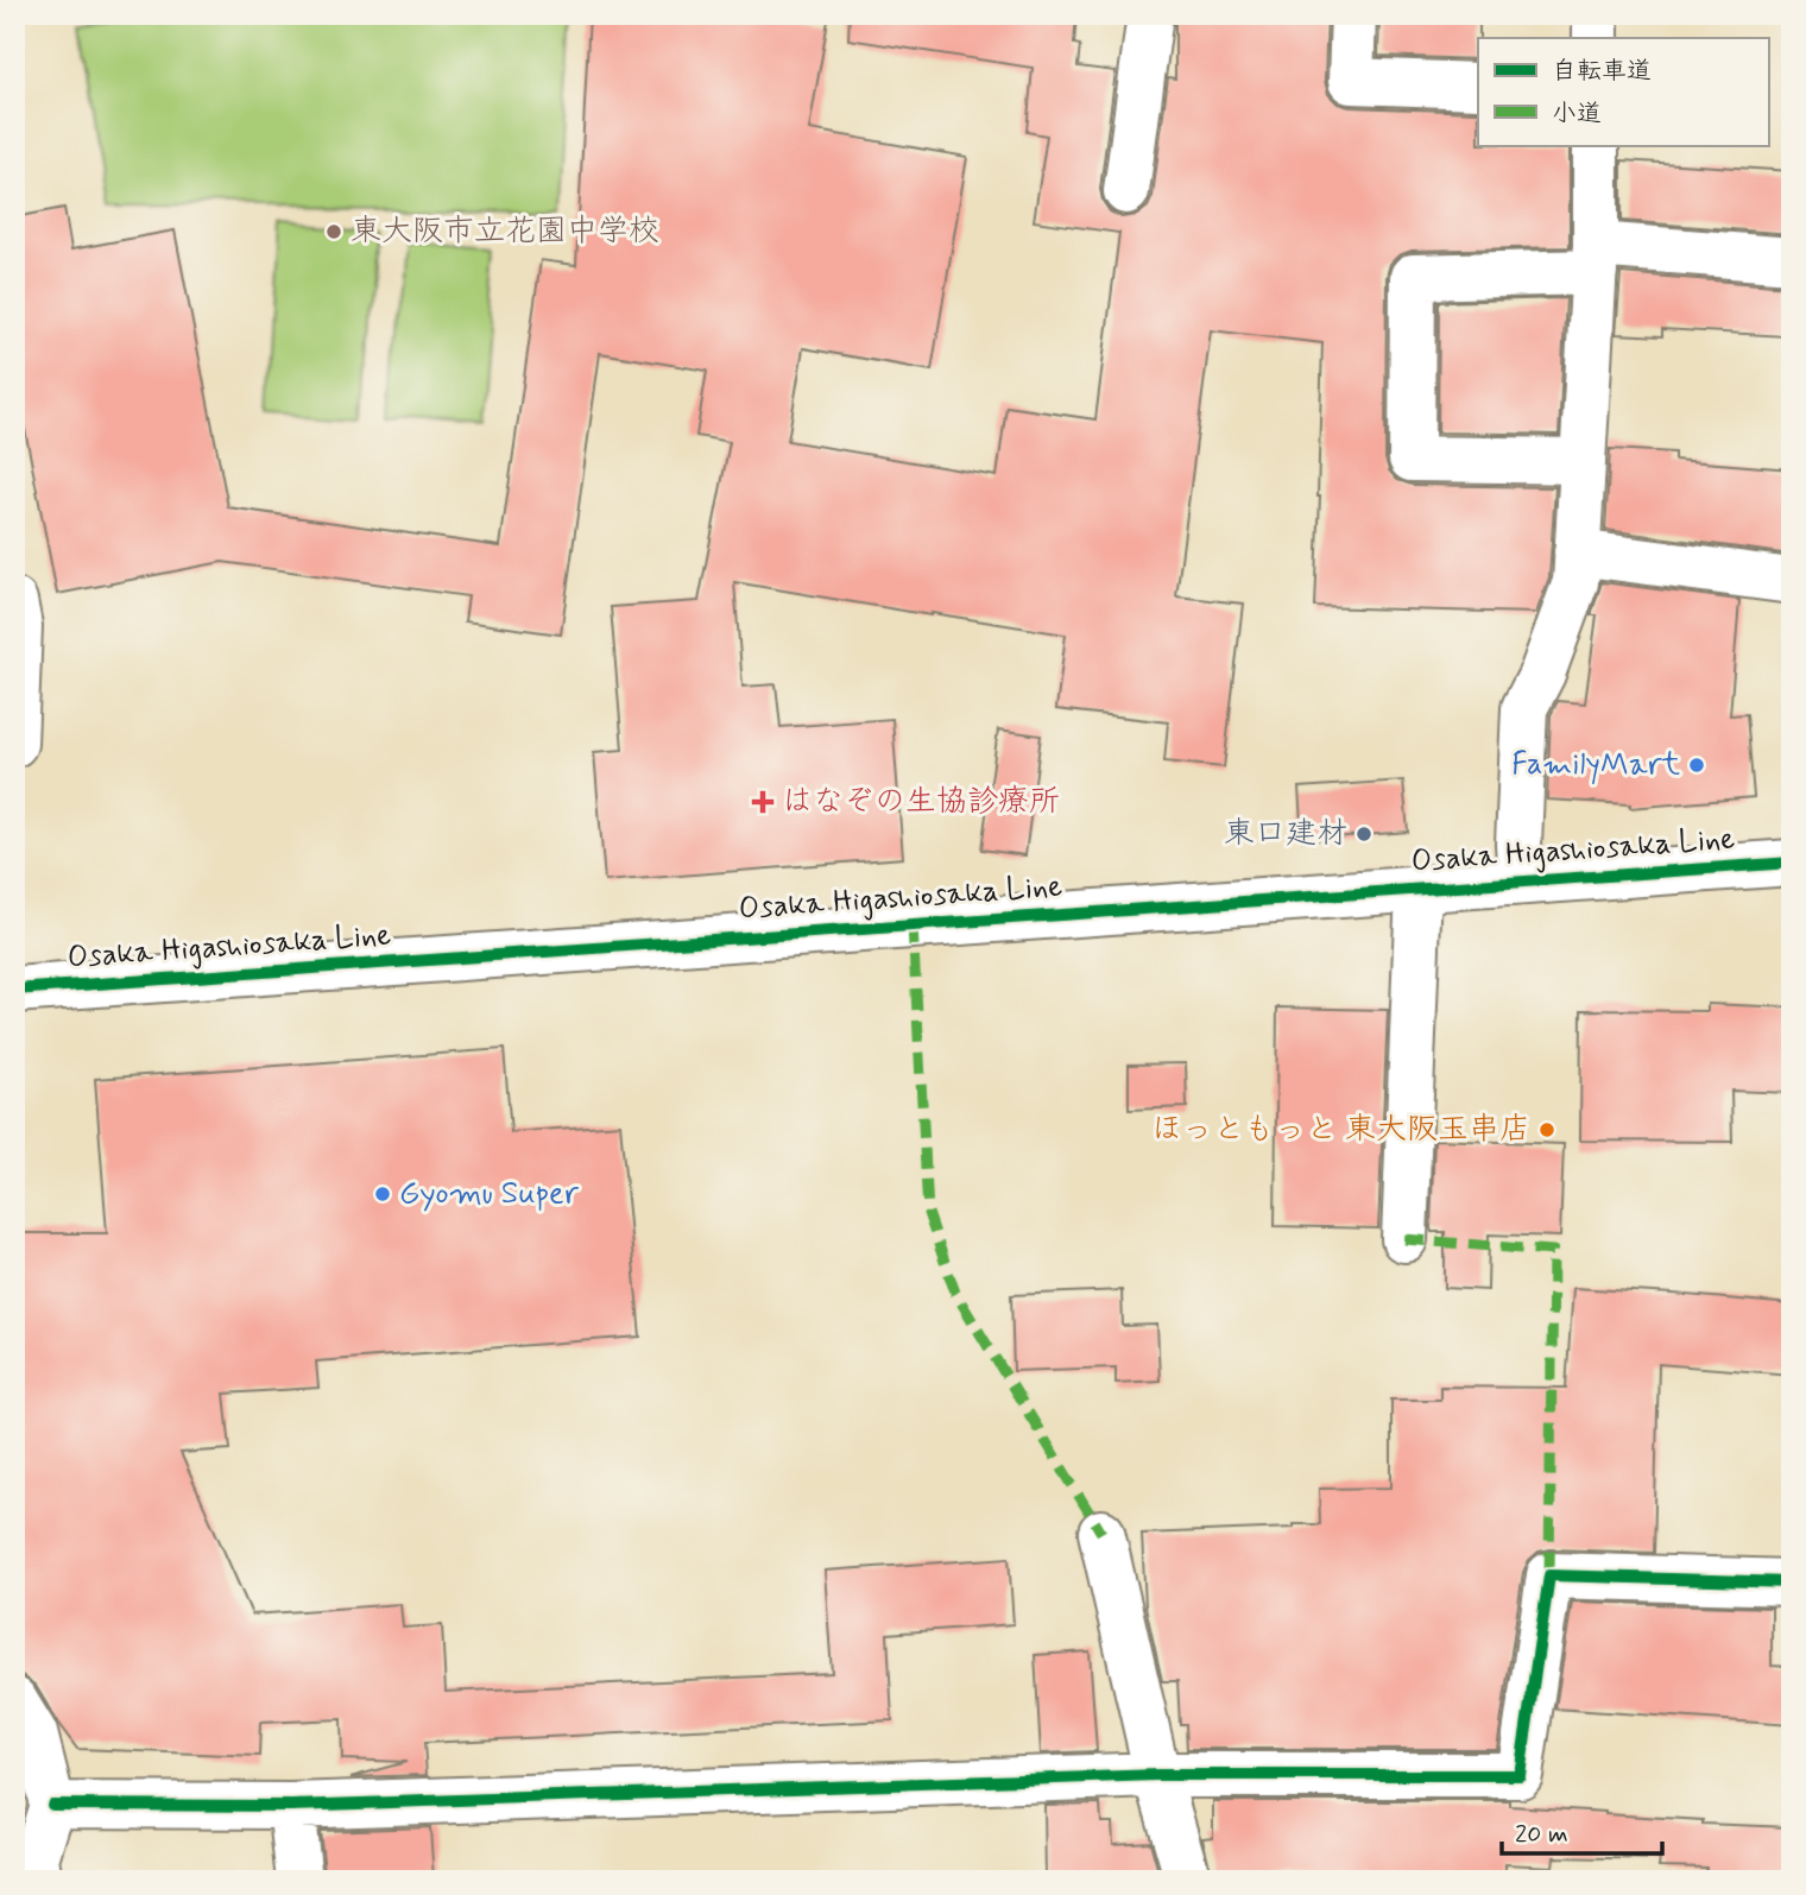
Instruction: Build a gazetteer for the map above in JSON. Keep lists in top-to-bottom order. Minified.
{"streets":{"street":["Osaka Higashiosaka Line"]},"places":{"other":["東大阪市立花園中学校","FamilyMart","東口建材","ほっともっと 東大阪玉串店","Gyomu Super"],"health":["はなぞの生協診療所"]},"legend":["自転車道","小道"],"scale_bar":"20 m"}
